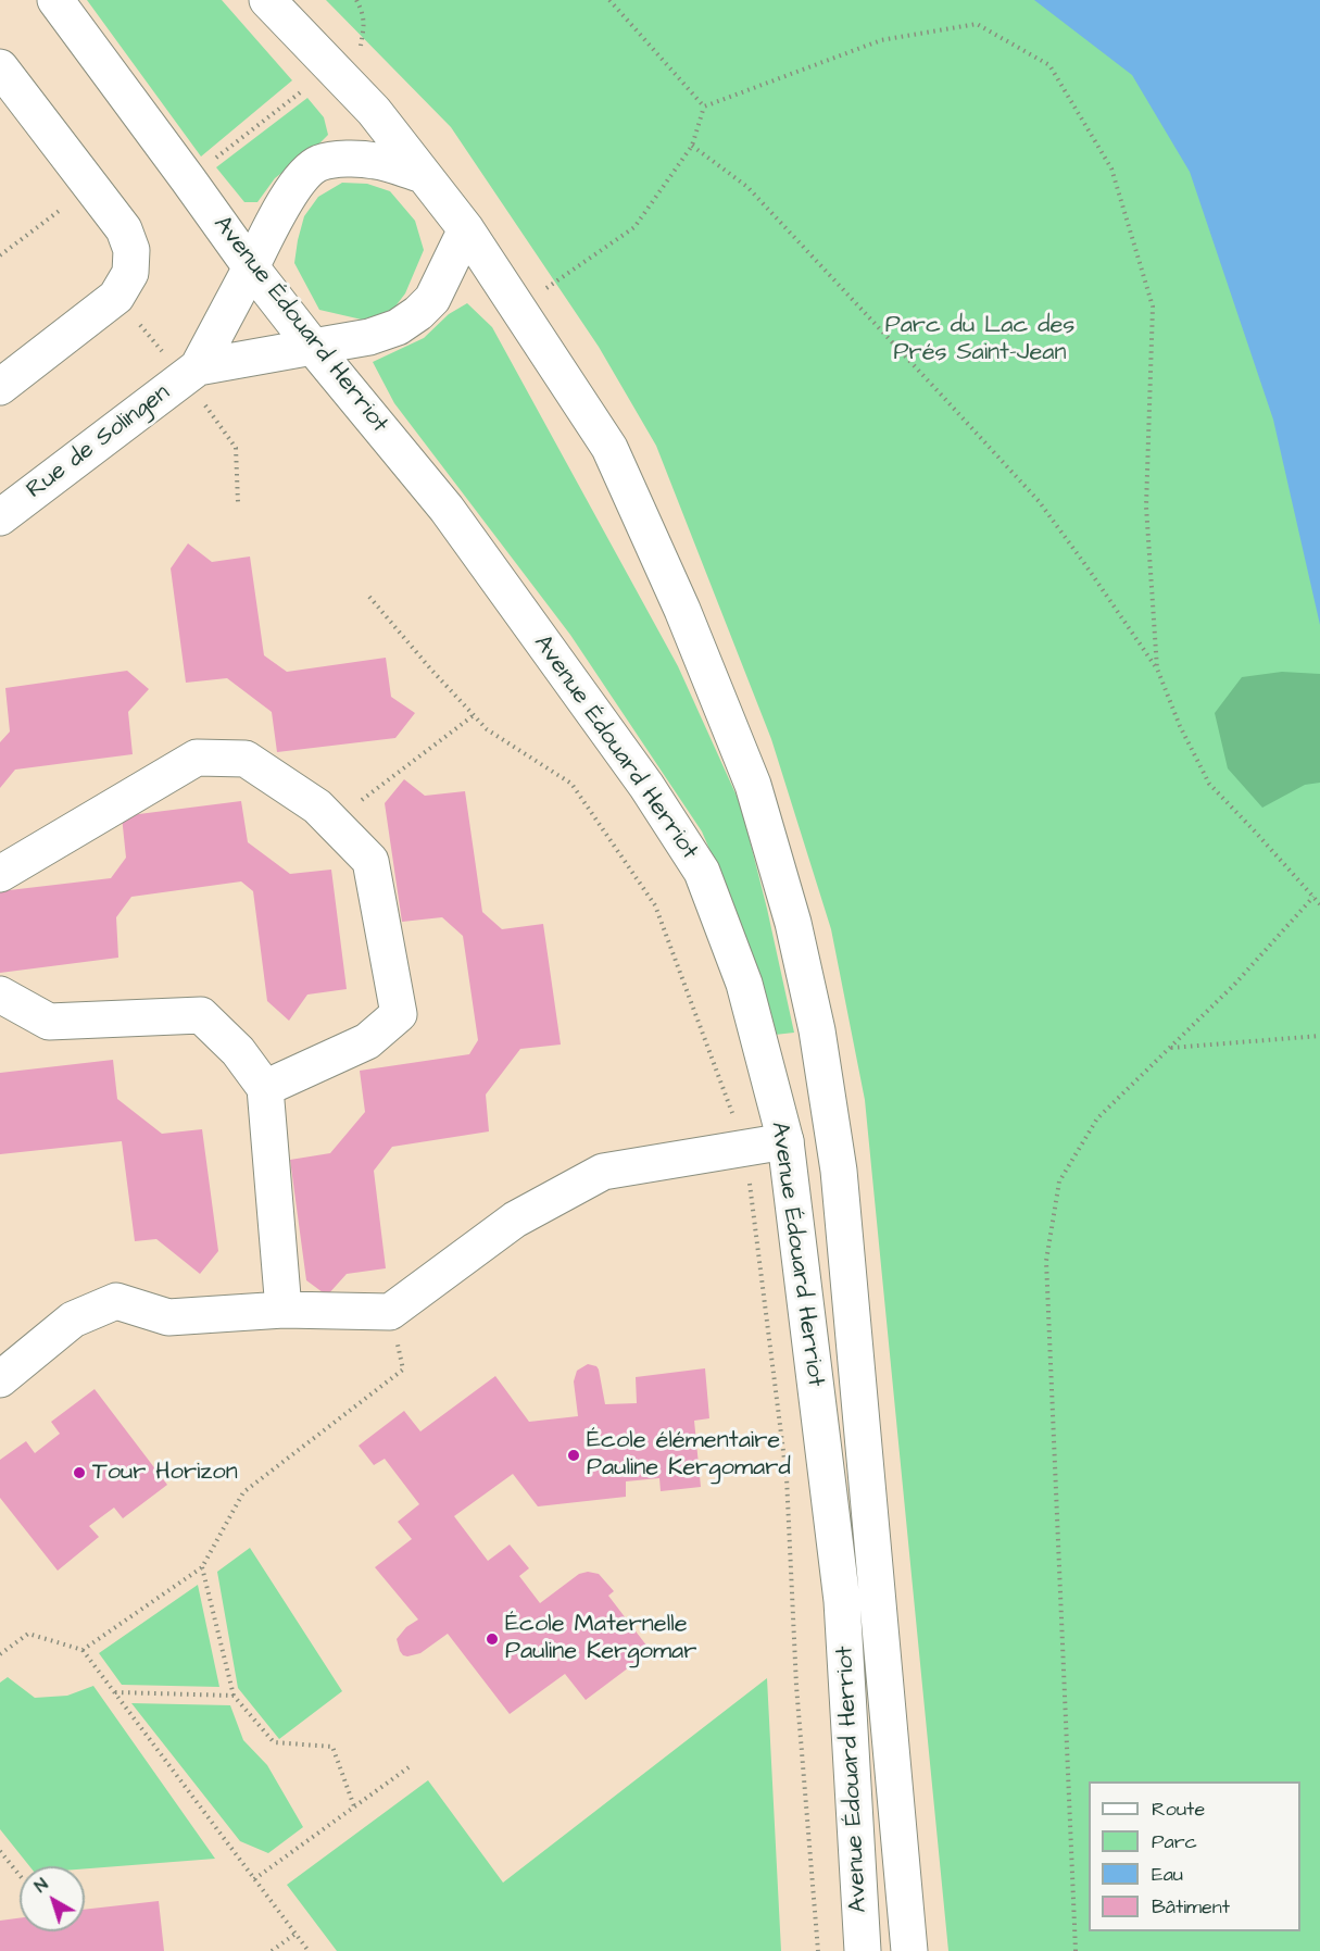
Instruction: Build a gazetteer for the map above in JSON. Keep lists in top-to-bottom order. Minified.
{"streets":{"main road":["Avenue Édouard Herriot","Rue de Solingen"]},"crossings":[["Avenue Édouard Herriot","Rue de Solingen"]],"parks":["Parc du Lac des Prés Saint-Jean"],"places":["École élémentaire Pauline Kergomard","Tour Horizon","École Maternelle Pauline Kergomar"],"legend":["Route","Parc","Eau","Bâtiment"],"north":"top left"}
